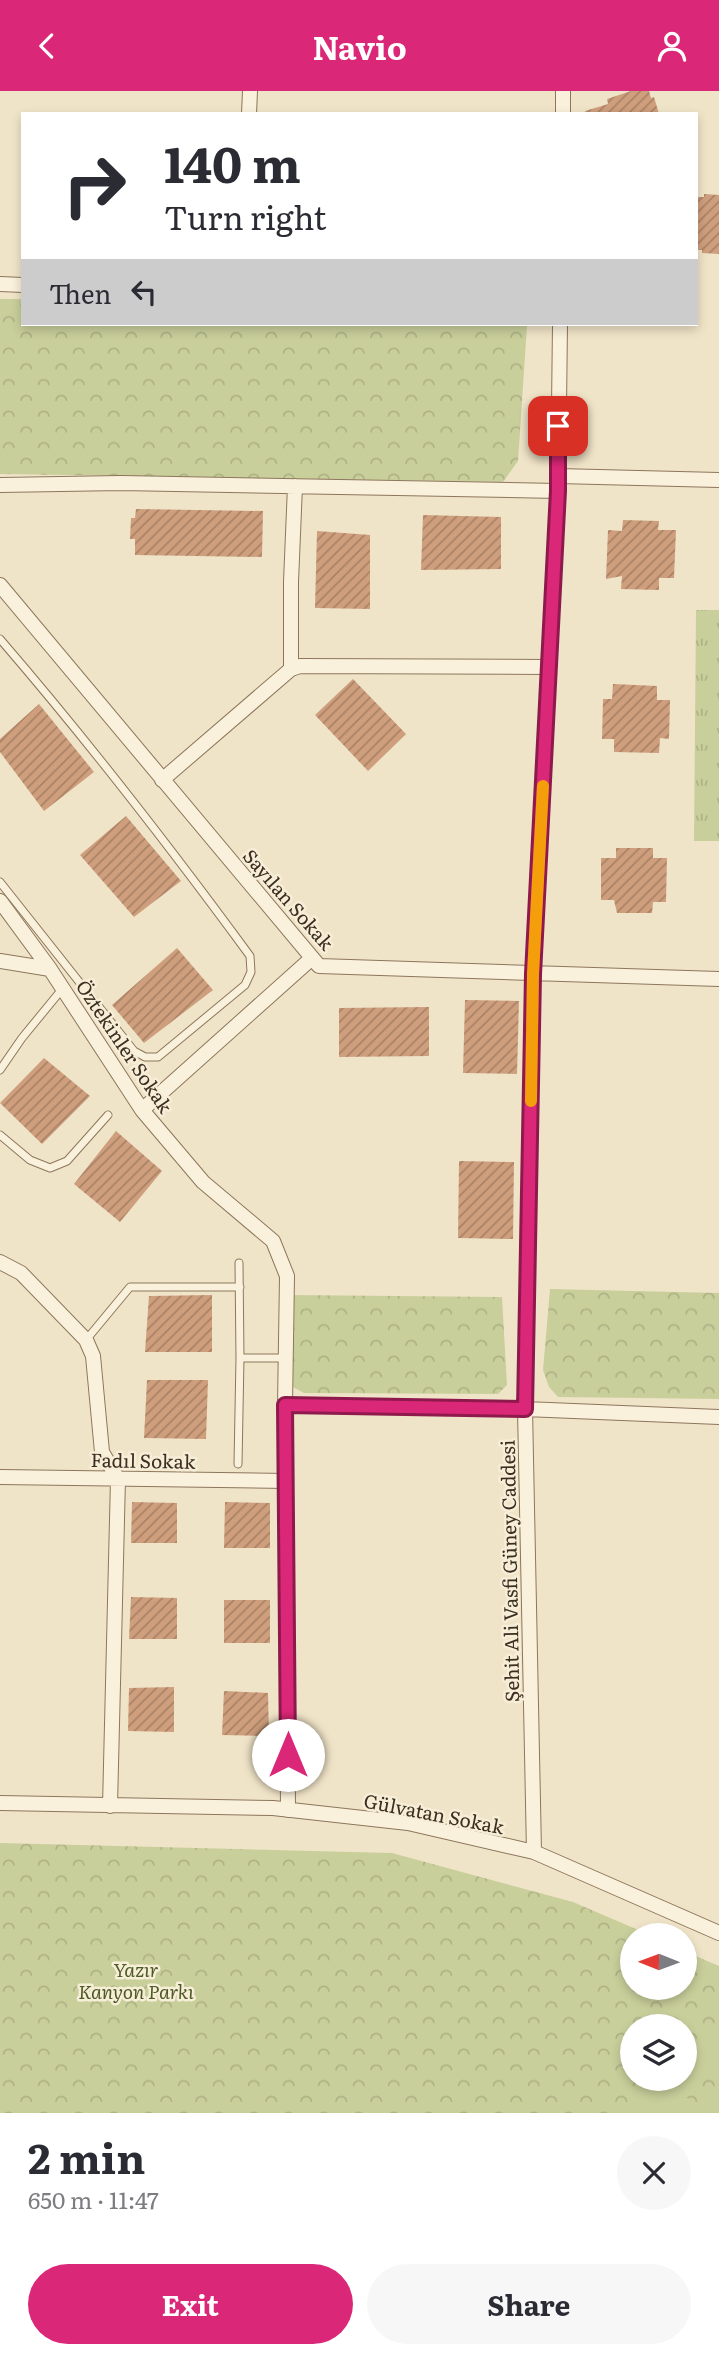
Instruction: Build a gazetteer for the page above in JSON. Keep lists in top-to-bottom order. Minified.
{"streets":{"street":["Sayılan Sokak","Öztekinler Sokak","Fadıl Sokak","Şehit Ali Vasfi Güney Caddesi","Gülvatan Sokak"]},"crossings":[["Sayılan Sokak","Şehit Ali Vasfi Güney Caddesi"],["Öztekinler Sokak","Fadıl Sokak"],["Öztekinler Sokak","Gülvatan Sokak"],["Şehit Ali Vasfi Güney Caddesi","Gülvatan Sokak"]],"parks":["Yazır Kanyon Parkı"],"north":"left","page":{"header":"Navio","turn":["140 m","Turn right"],"then":"Then","heading":["2 min","650 m · 11:47"],"buttons":["Exit","Share"]}}
